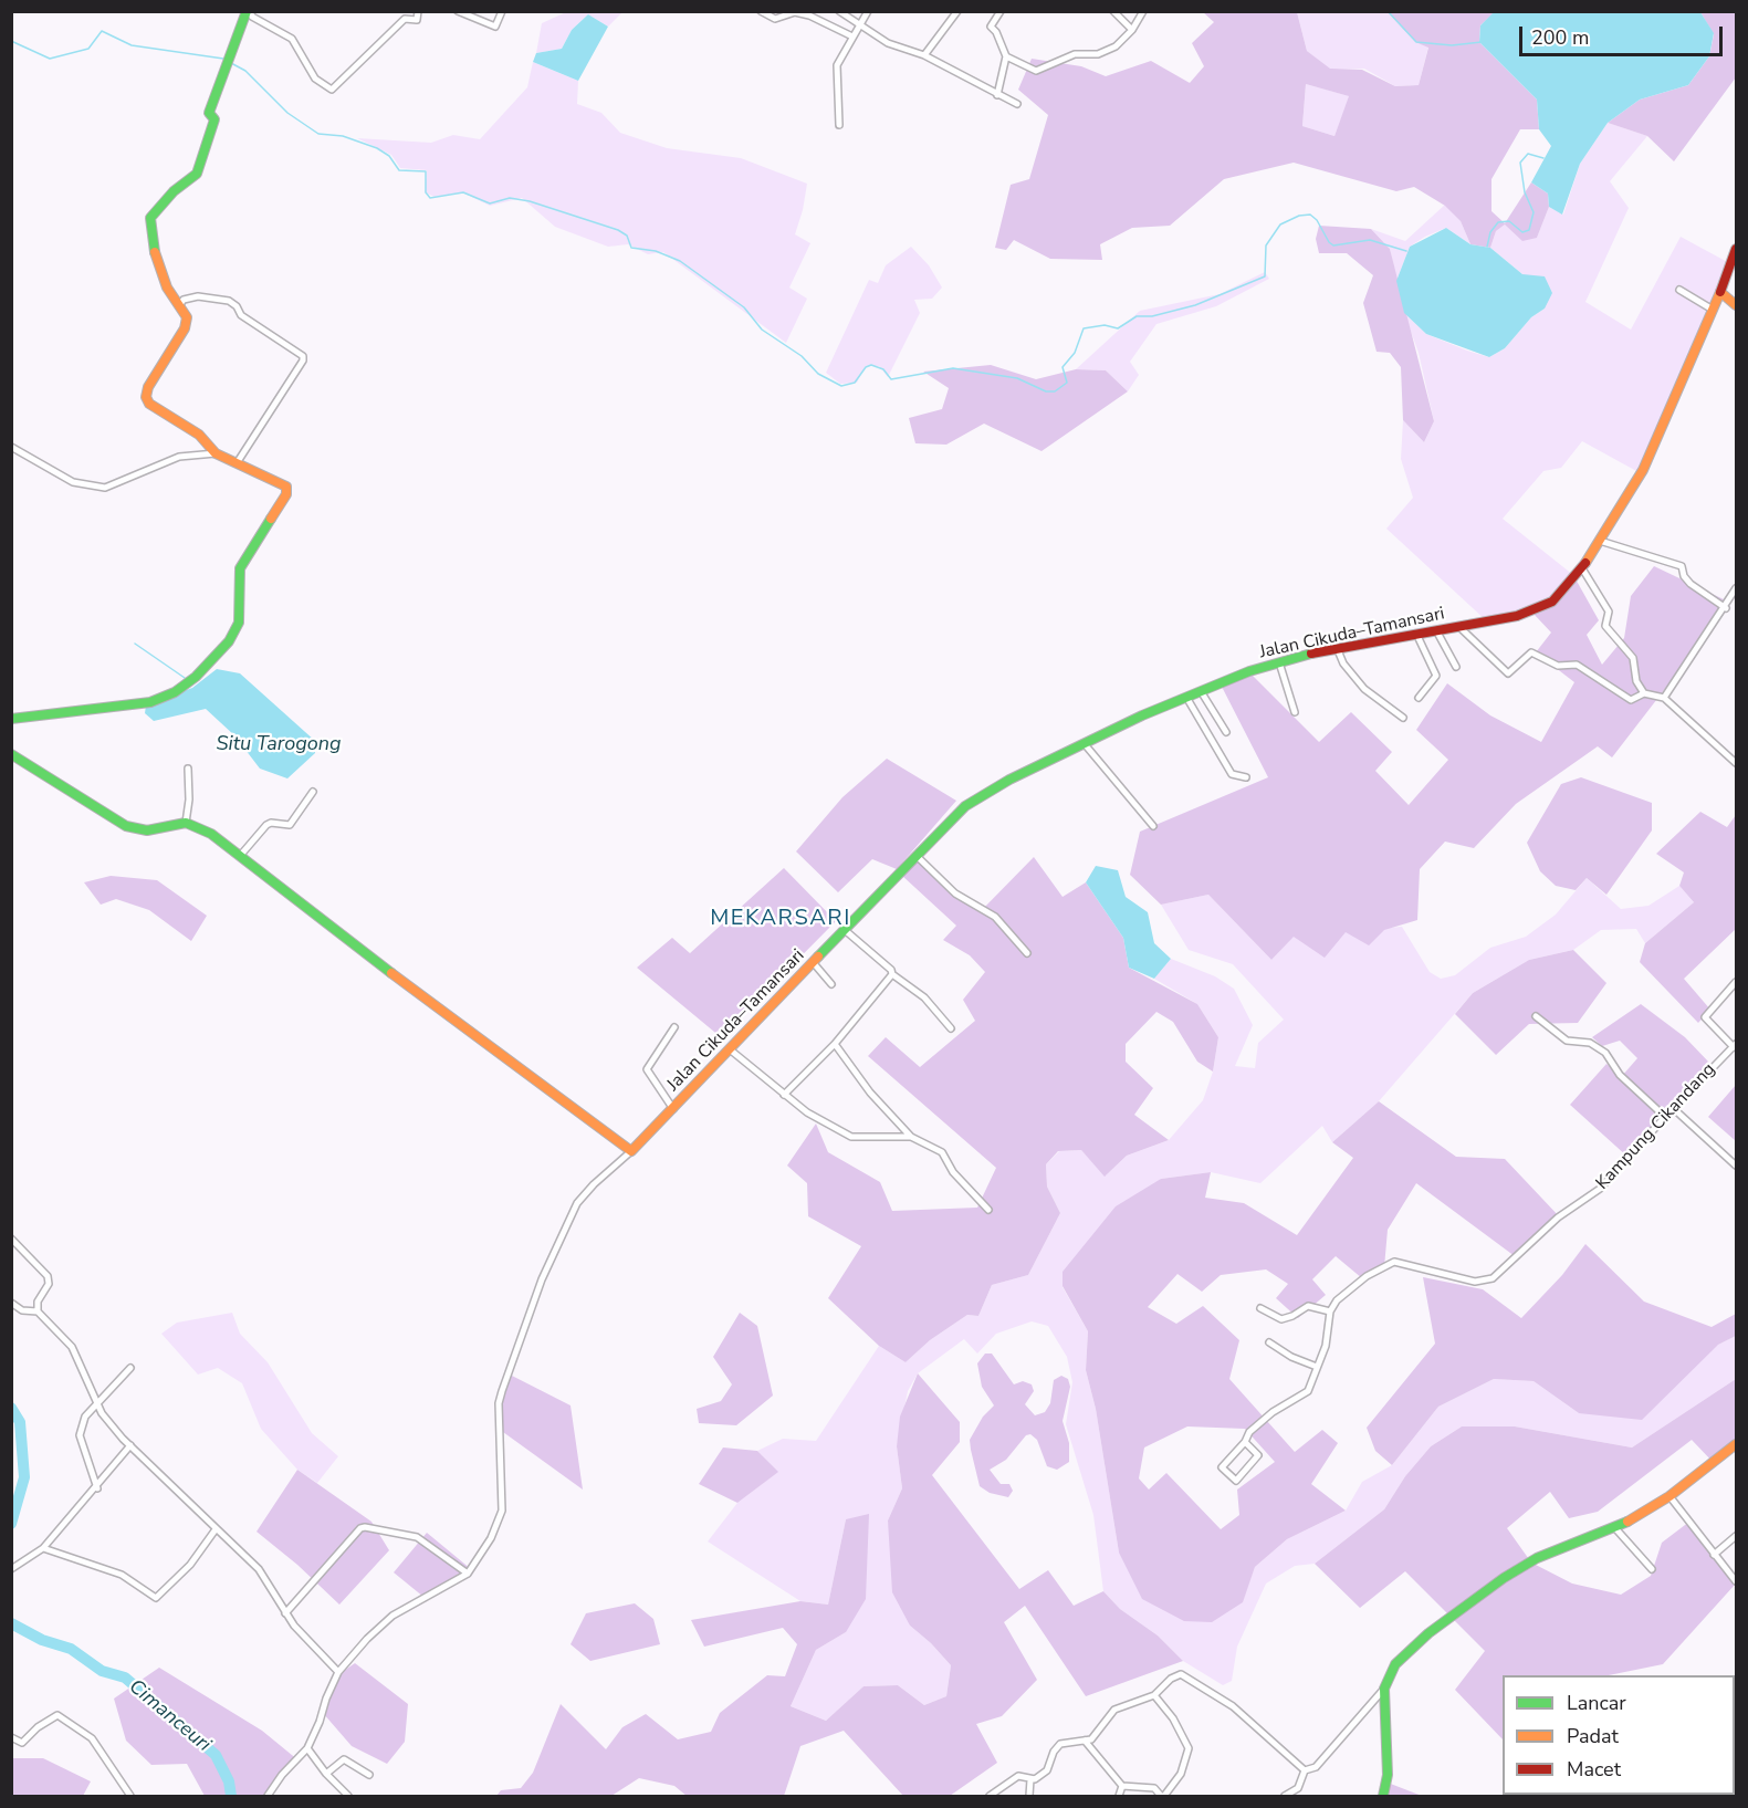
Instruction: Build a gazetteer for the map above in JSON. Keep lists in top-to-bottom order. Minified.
{"streets":{"street":["Jalan Cikuda–Tamansari","Kampung Cikandang"]},"districts":["MEKARSARI"],"water":["Situ Tarogong","Cimanceuri"],"legend":["Lancar","Padat","Macet"],"scale_bar":"200 m"}
